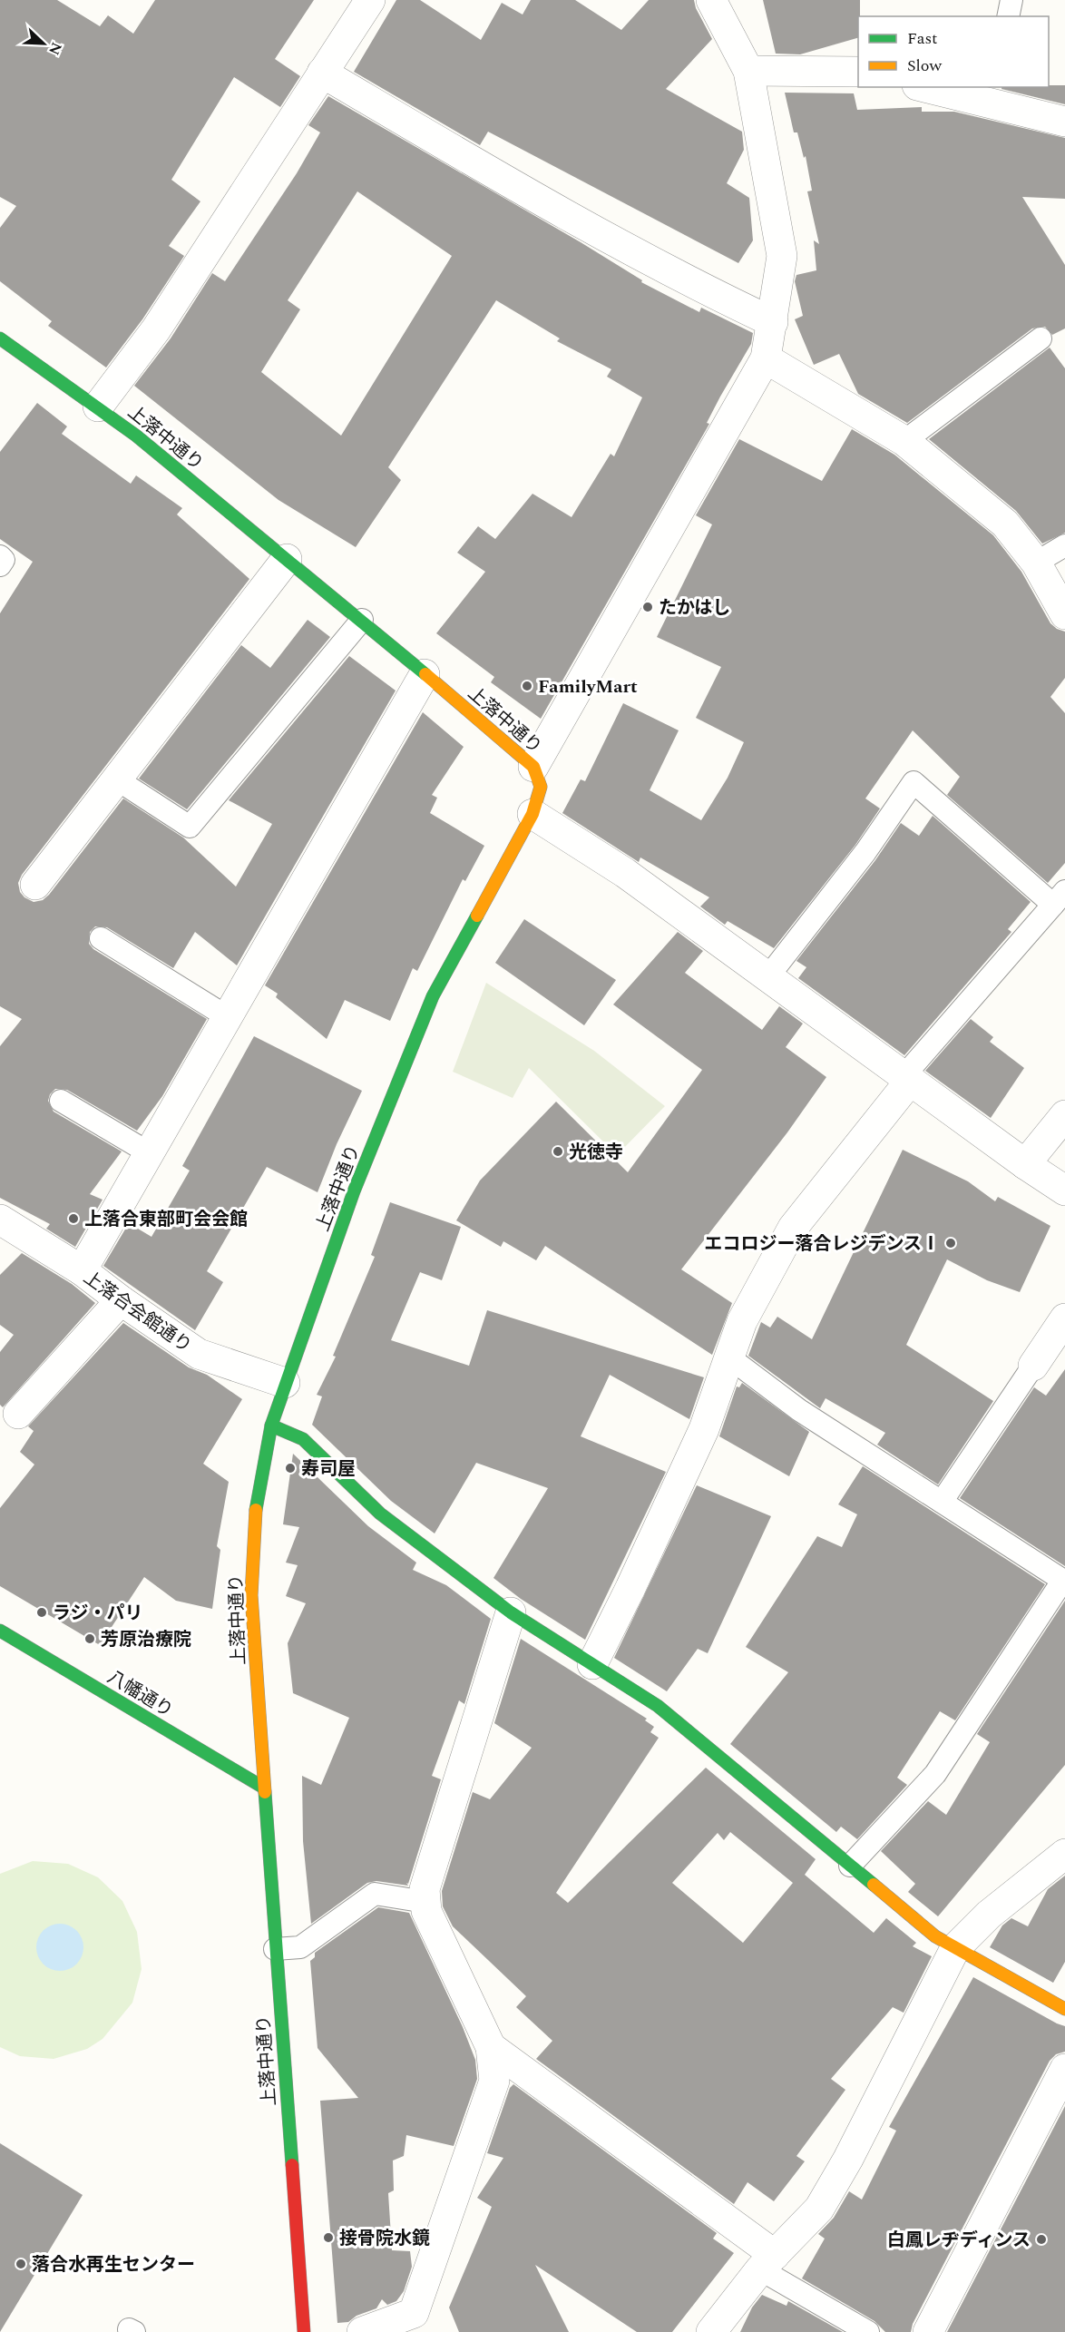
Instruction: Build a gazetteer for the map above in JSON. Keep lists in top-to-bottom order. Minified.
{"streets":{"street":["上落中通り","上落合会館通り","八幡通り"]},"crossings":[["上落中通り","上落合会館通り"],["上落中通り","八幡通り"]],"places":["たかはし","FamilyMart","光徳寺","上落合東部町会会館","エコロジー落合レジデンスⅠ","寿司屋","ラジ・パリ","芳原治療院","接骨院水鏡","白鳳レヂディンス","落合水再生センター"],"legend":["Fast","Slow"],"north":"bottom right"}
